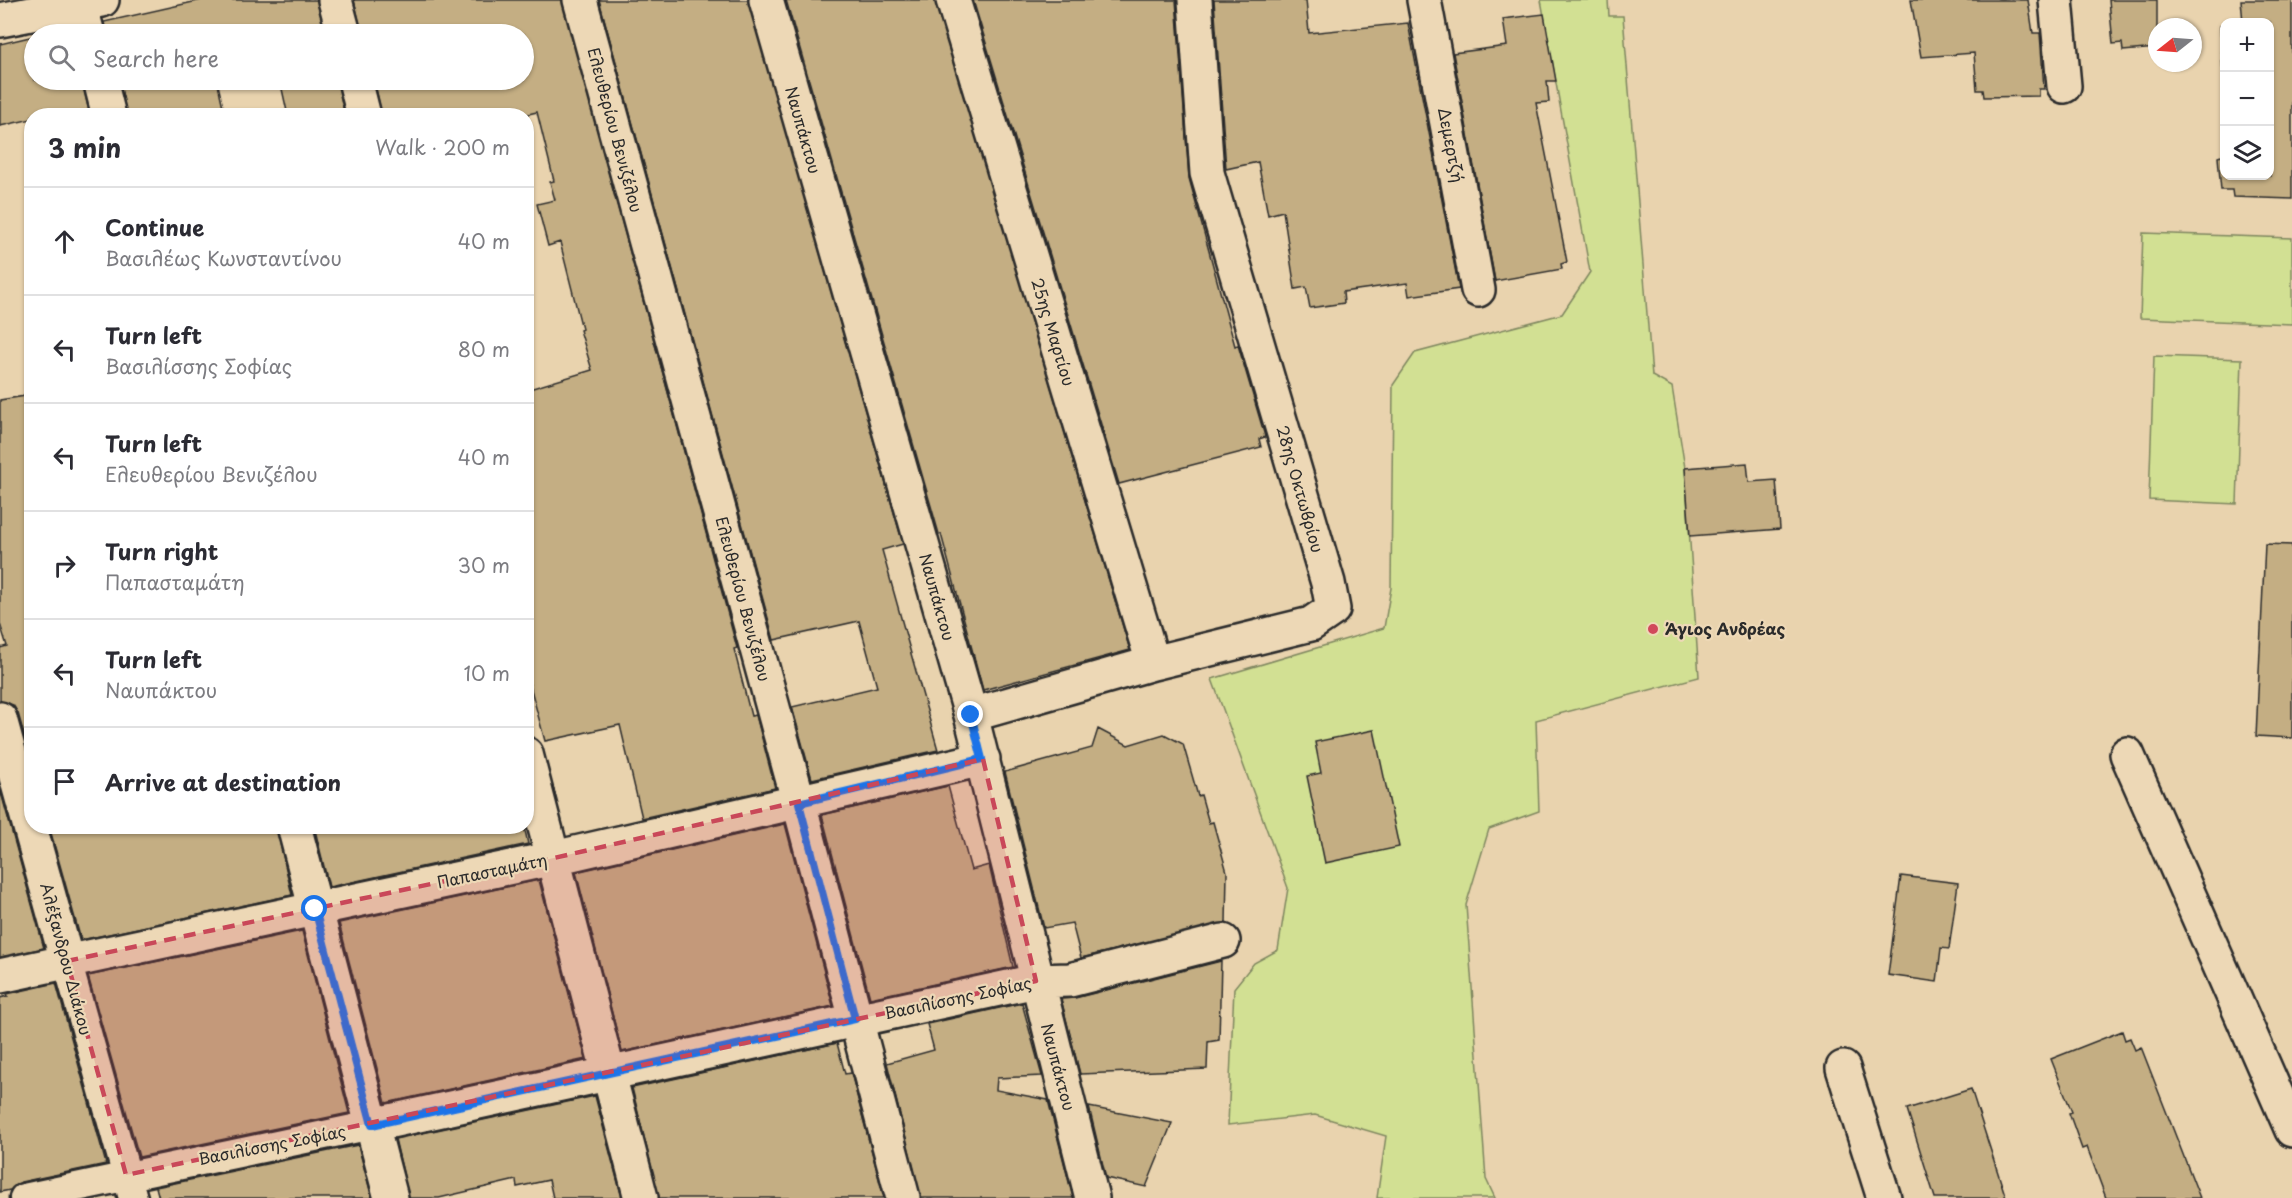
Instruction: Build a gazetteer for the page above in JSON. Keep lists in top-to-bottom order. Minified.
{"streets":{"street":["Ελευθερίου Βενιζέλου","Ναυπάκτου","Δεμερτζή","25ης Μαρτίου","28ης Οκτωβρίου","Παπασταμάτη","Αλέξανδρου Διάκου","Βασιλίσσης Σοφίας"]},"crossings":[["Ελευθερίου Βενιζέλου","Παπασταμάτη"],["Ελευθερίου Βενιζέλου","Βασιλίσσης Σοφίας"],["Ναυπάκτου","28ης Οκτωβρίου"],["Ναυπάκτου","Παπασταμάτη"],["Ναυπάκτου","Βασιλίσσης Σοφίας"],["25ης Μαρτίου","28ης Οκτωβρίου"],["Παπασταμάτη","Αλέξανδρου Διάκου"],["Αλέξανδρου Διάκου","Βασιλίσσης Σοφίας"]],"places":["Άγιος Ανδρέας"],"north":"left","page":{"map_buttons":["+","−"],"search":"Search here","heading":["3 min","Walk · 200 m"],"list":[["Continue","Βασιλέως Κωνσταντίνου","40 m"],["Turn left","Βασιλίσσης Σοφίας","80 m"],["Turn left","Ελευθερίου Βενιζέλου","40 m"],["Turn right","Παπασταμάτη","30 m"],["Turn left","Ναυπάκτου","10 m"],"Arrive at destination"]}}
